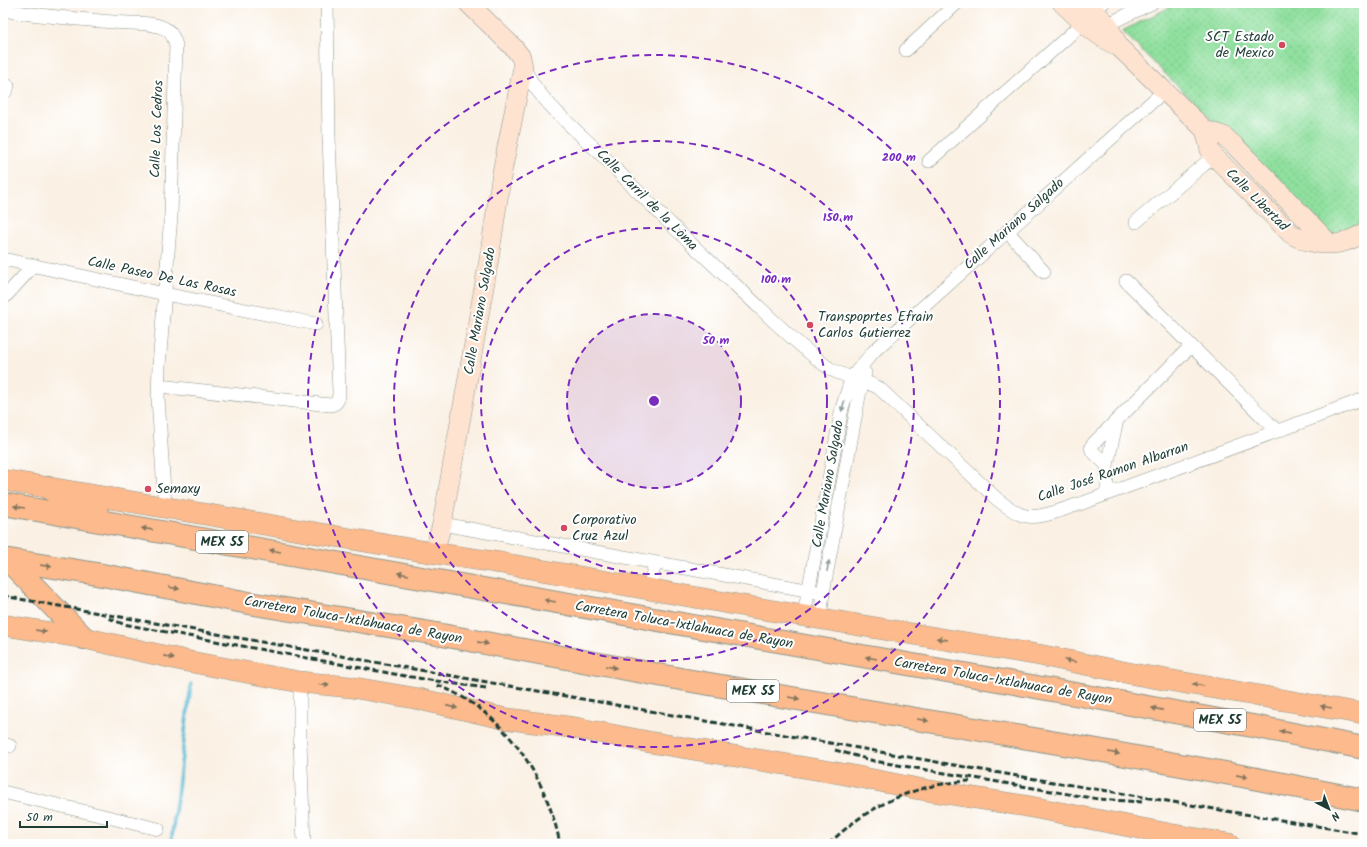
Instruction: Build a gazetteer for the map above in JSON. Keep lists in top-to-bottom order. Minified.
{"streets":{"highway":["MEX 55","Carretera Toluca-Ixtlahuaca de Rayon"],"street":["Calle Los Cedros","Calle Carril de la Loma","Calle Libertad","Calle Mariano Salgado","Calle Paseo De Las Rosas","Calle José Ramon Albarran"]},"crossings":[["Calle Los Cedros","Calle Paseo De Las Rosas"],["Calle Los Cedros","Carretera Toluca-Ixtlahuaca de Rayon"],["Calle Carril de la Loma","Calle Mariano Salgado"],["Calle Carril de la Loma","Calle José Ramon Albarran"],["Calle Libertad","Calle Mariano Salgado"],["Calle Mariano Salgado","Calle José Ramon Albarran"],["Calle Mariano Salgado","Carretera Toluca-Ixtlahuaca de Rayon"]],"places":["SCT Estado de Mexico","Transpoprtes Efrain Carlos Gutierrez","Semaxy","Corporativo Cruz Azul"],"scale_bar":"50 m","north":"bottom right","rings":["200 m","150 m","100 m","50 m"]}
